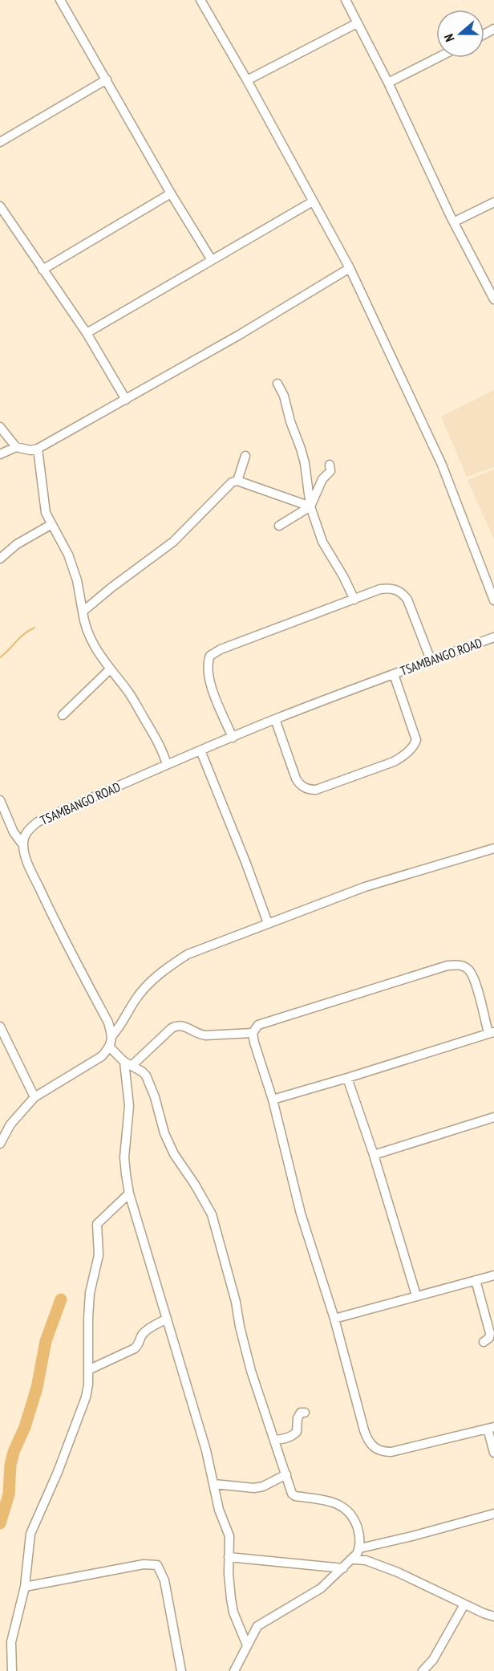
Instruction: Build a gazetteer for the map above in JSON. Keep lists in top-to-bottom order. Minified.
{"streets":{"street":["TSAMBANGO ROAD"]},"north":"left"}
